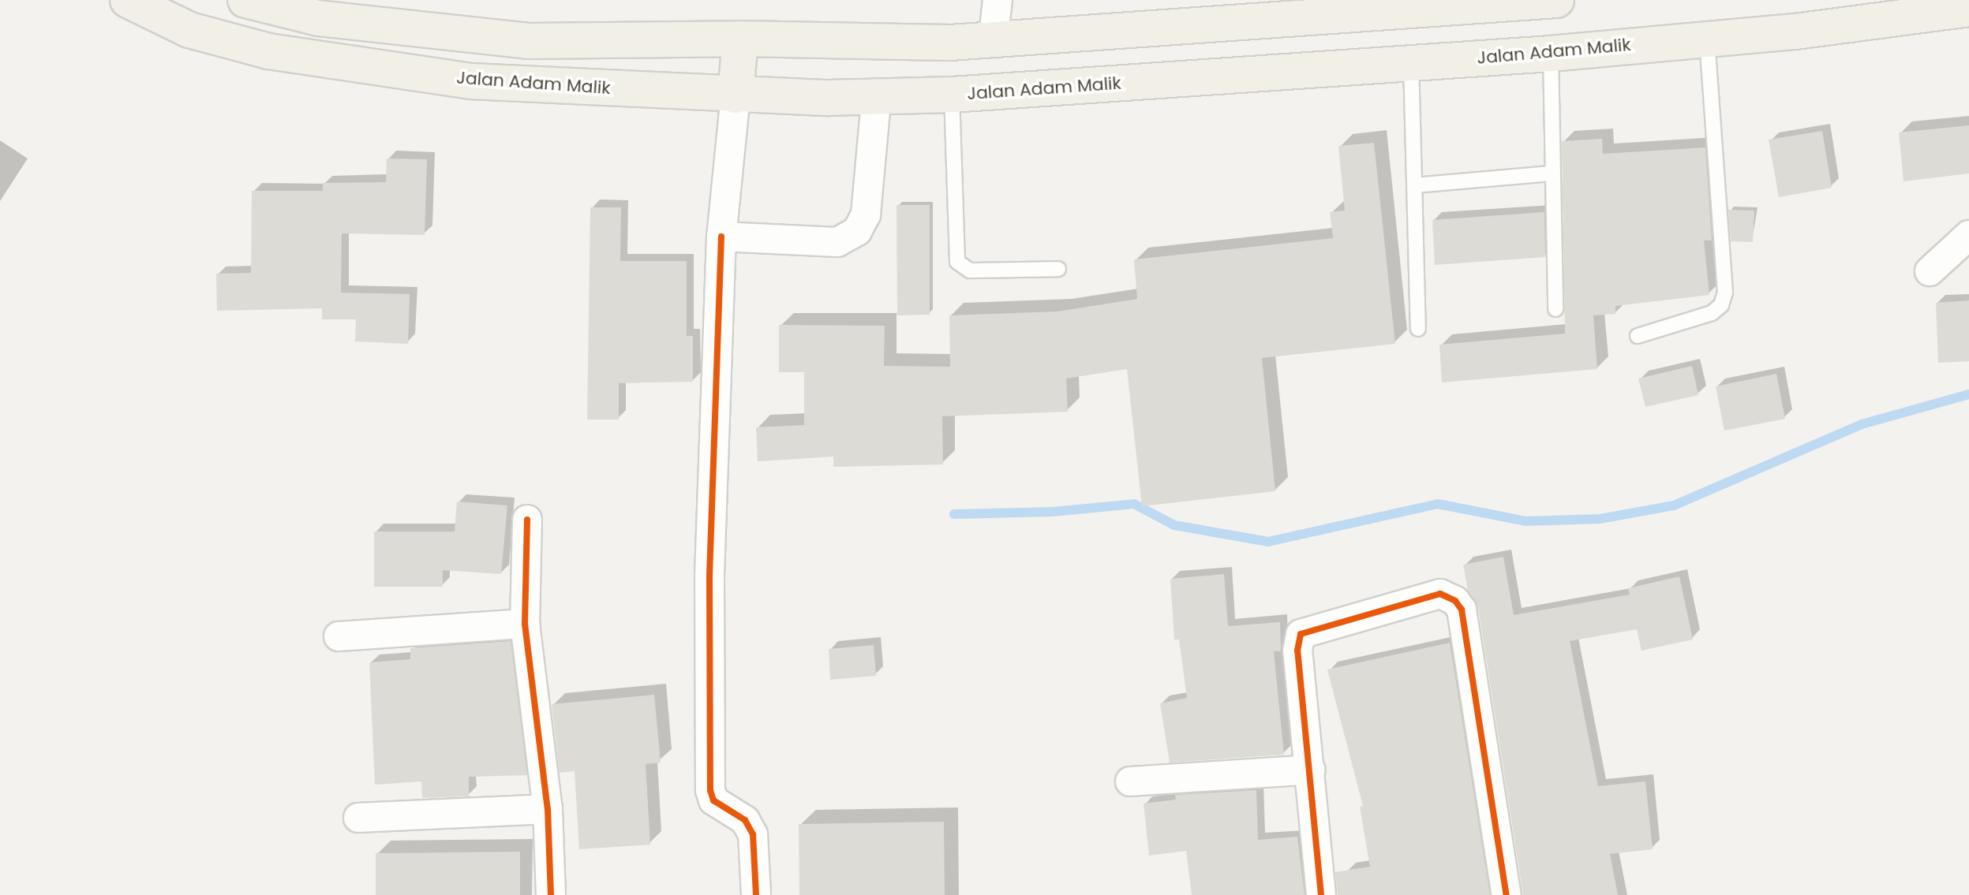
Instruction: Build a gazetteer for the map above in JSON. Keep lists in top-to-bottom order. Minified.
{"streets":{"main road":["Jalan Adam Malik"]}}
